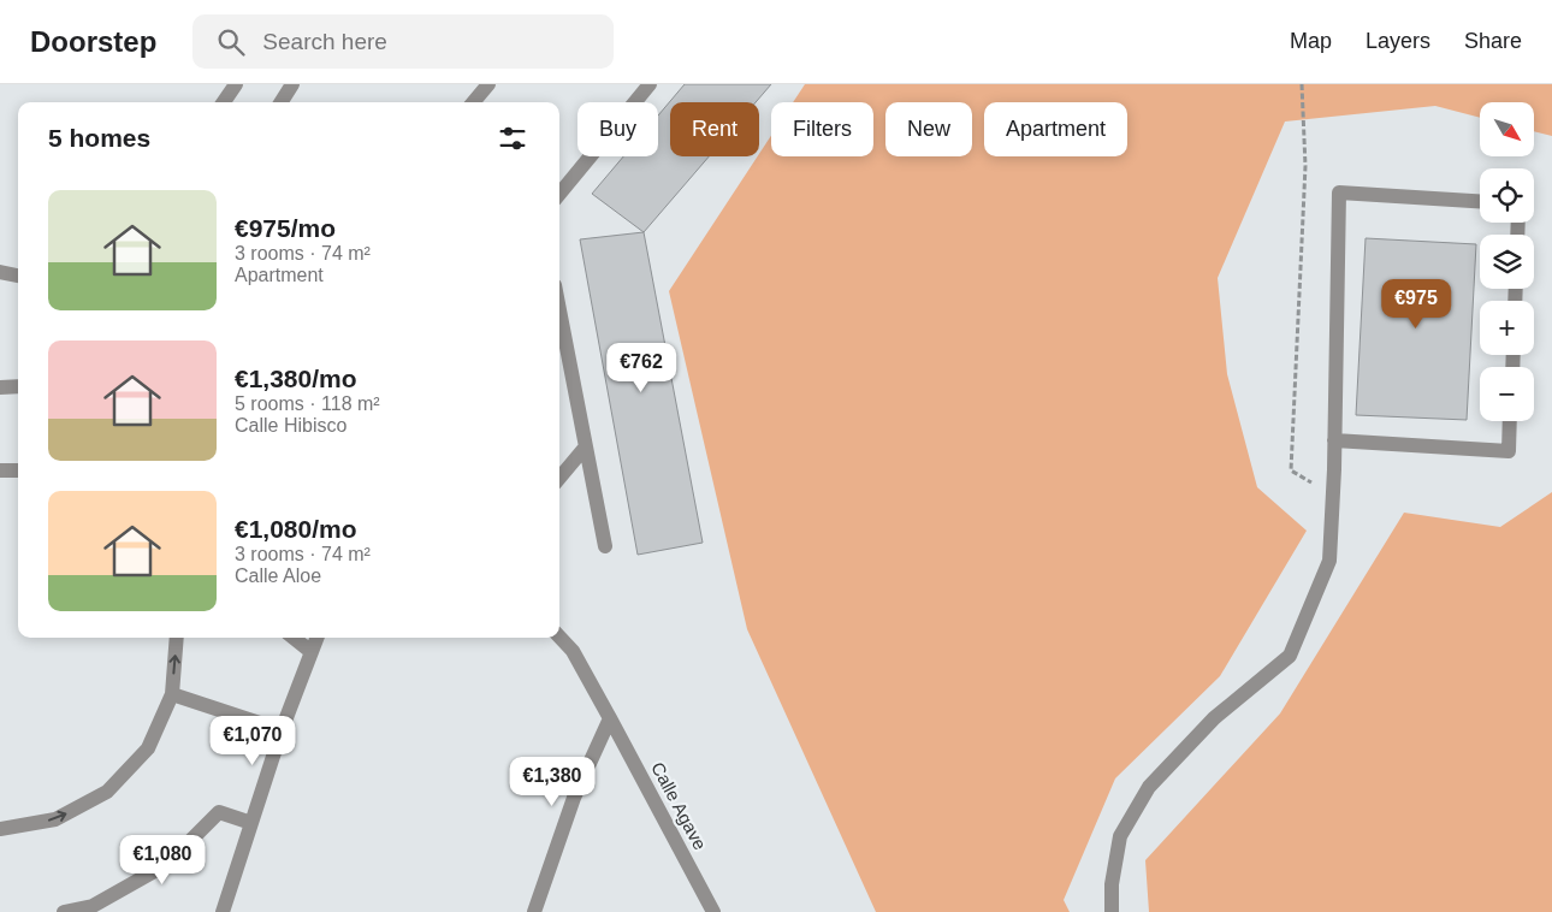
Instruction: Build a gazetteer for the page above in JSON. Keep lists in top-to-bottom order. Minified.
{"streets":{"street":["Calle Agave"]},"north":"bottom right","page":{"header":"Doorstep","search":"Search here","nav":["Map","Layers","Share"],"map_buttons":["+","−"],"chip":["Buy","Rent","Filters","New","Apartment"],"heading":"5 homes","list":[{"name":"€975/mo","note":"3 rooms · 74 m² · Apartment"},{"name":"€1,380/mo","note":"5 rooms · 118 m² · Calle Hibisco"},{"name":"€1,080/mo","note":"3 rooms · 74 m² · Calle Aloe"}],"price":["€975","€762","€1,070","€1,380","€1,080"]}}
